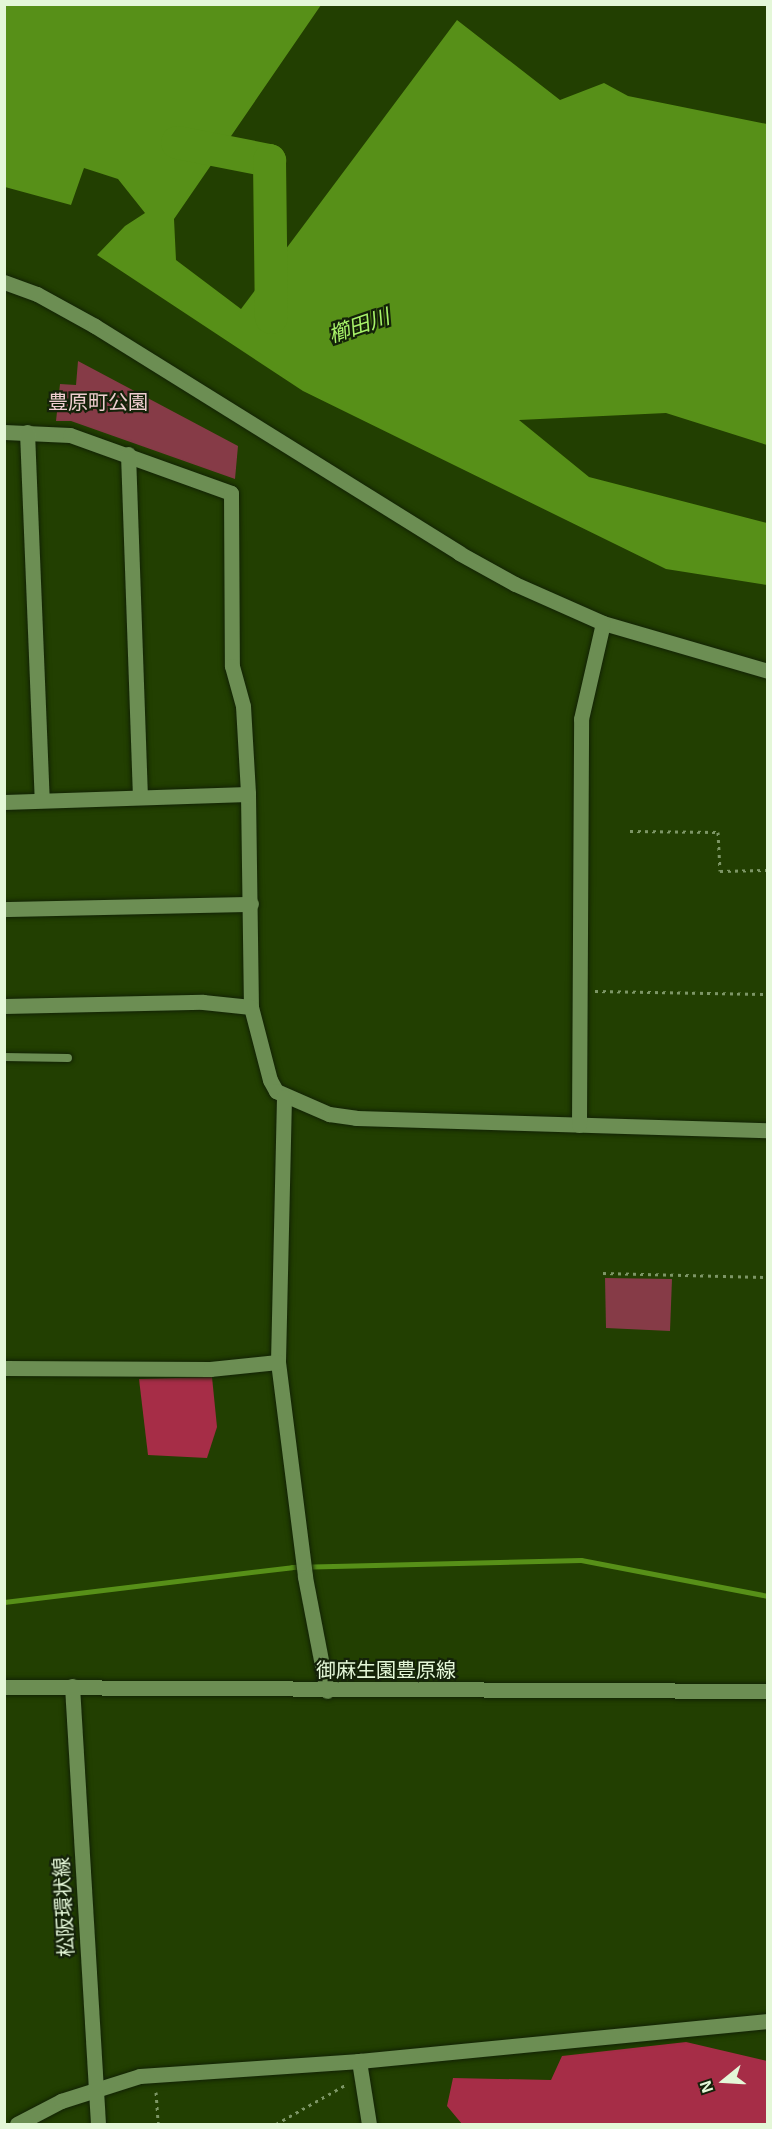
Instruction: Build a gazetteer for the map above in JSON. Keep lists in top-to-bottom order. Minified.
{"streets":{"street":["御麻生園豊原線","松阪環状線"]},"crossings":[["御麻生園豊原線","松阪環状線"]],"water":["櫛田川"],"parks":["豊原町公園"],"north":"left"}
